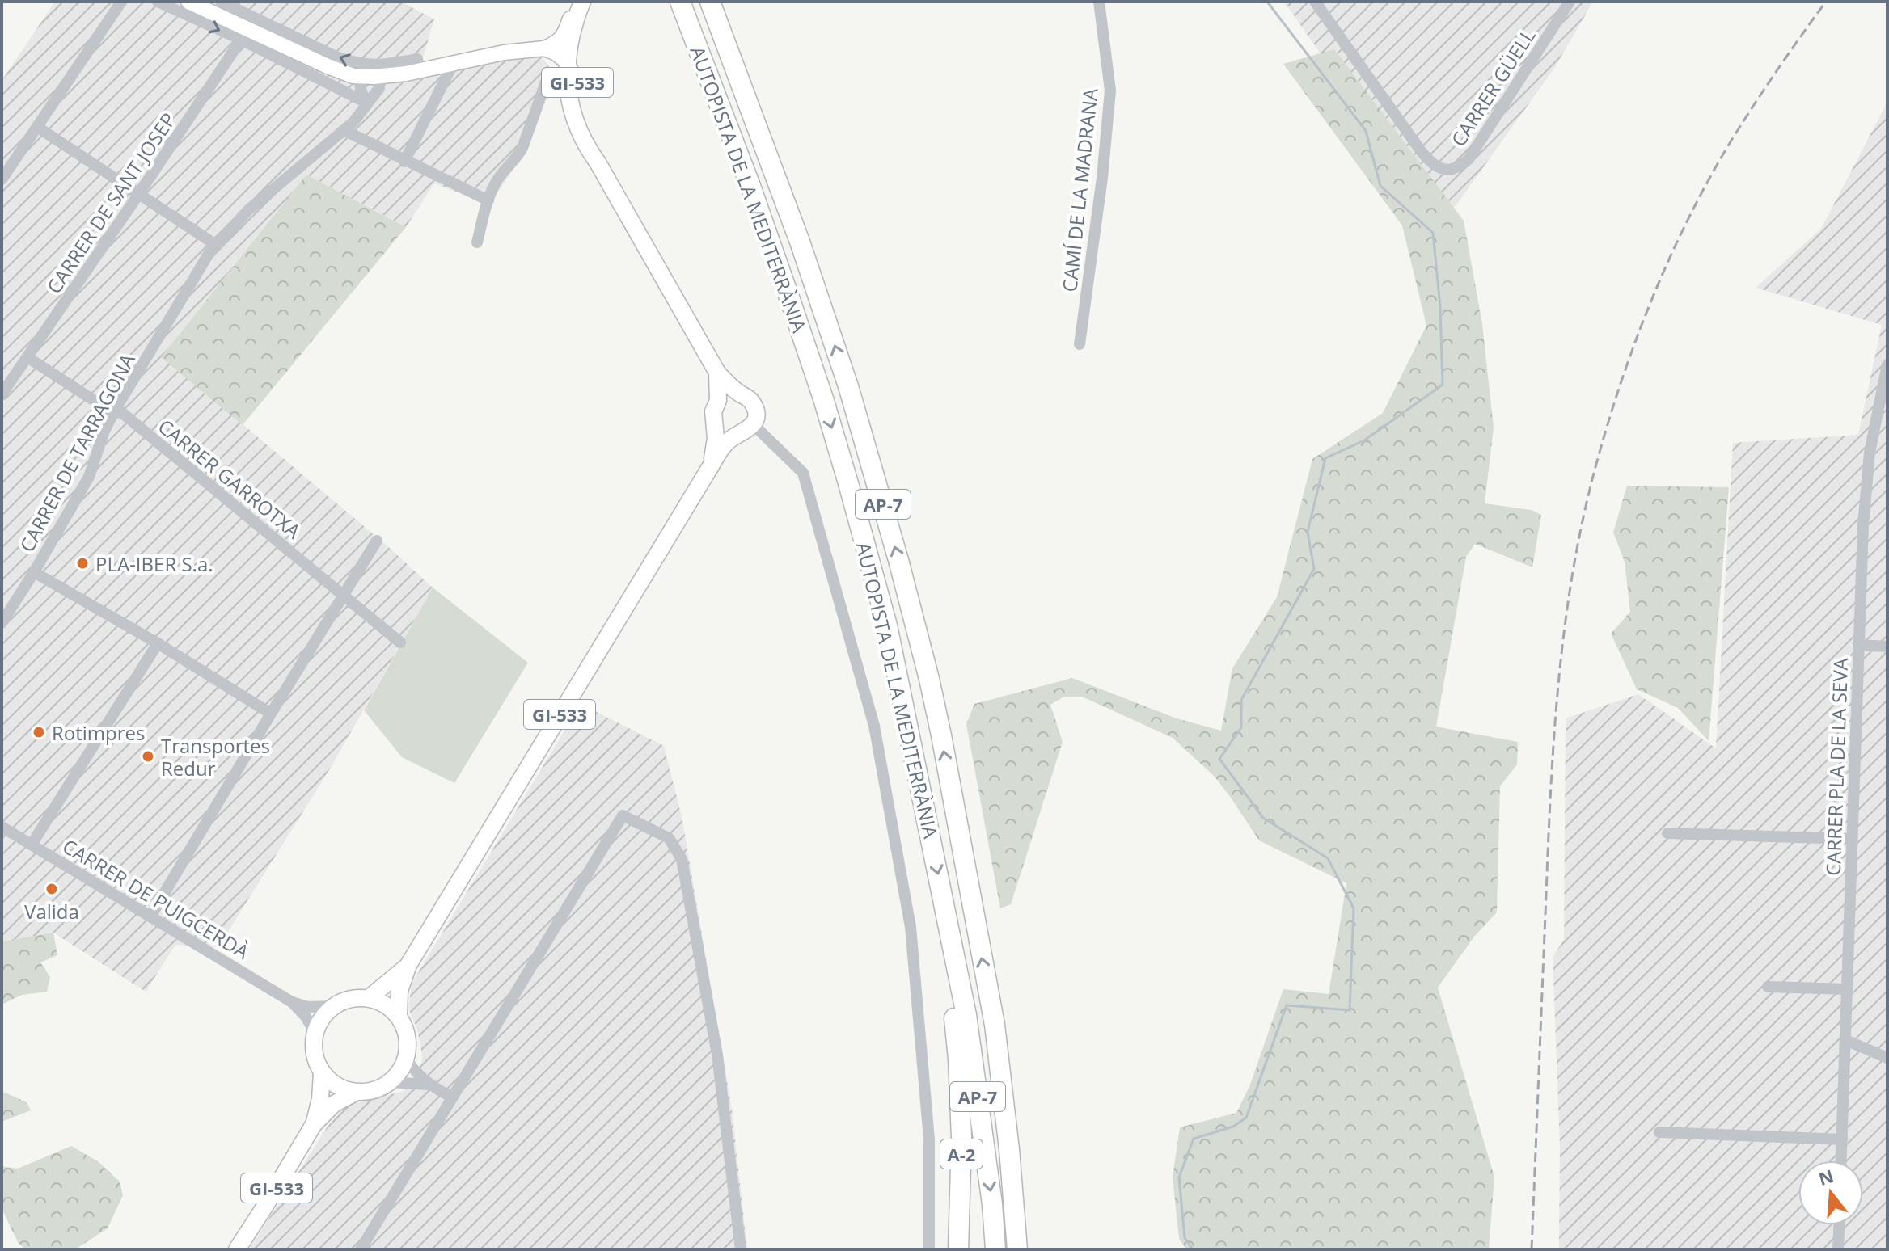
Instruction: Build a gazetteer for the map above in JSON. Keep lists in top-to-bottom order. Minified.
{"streets":{"highway":["AUTOPISTA DE LA MEDITERRÀNIA","AP-7","A-2"],"main road":["GI-533"],"street":["CARRER GÜELL","CAMÍ DE LA MADRANA","CARRER DE SANT JOSEP","CARRER DE TARRAGONA","CARRER GARROTXA","CARRER PLA DE LA SEVA","CARRER DE PUIGCERDÀ"]},"crossings":[["GI-533","CARRER DE PUIGCERDÀ"],["AUTOPISTA DE LA MEDITERRÀNIA","A-2"],["CARRER DE SANT JOSEP","CARRER GARROTXA"],["CARRER DE TARRAGONA","CARRER GARROTXA"]],"places":["PLA-IBER S.a.","Rotimpres","Transportes Redur","Valida"],"north":"top"}
